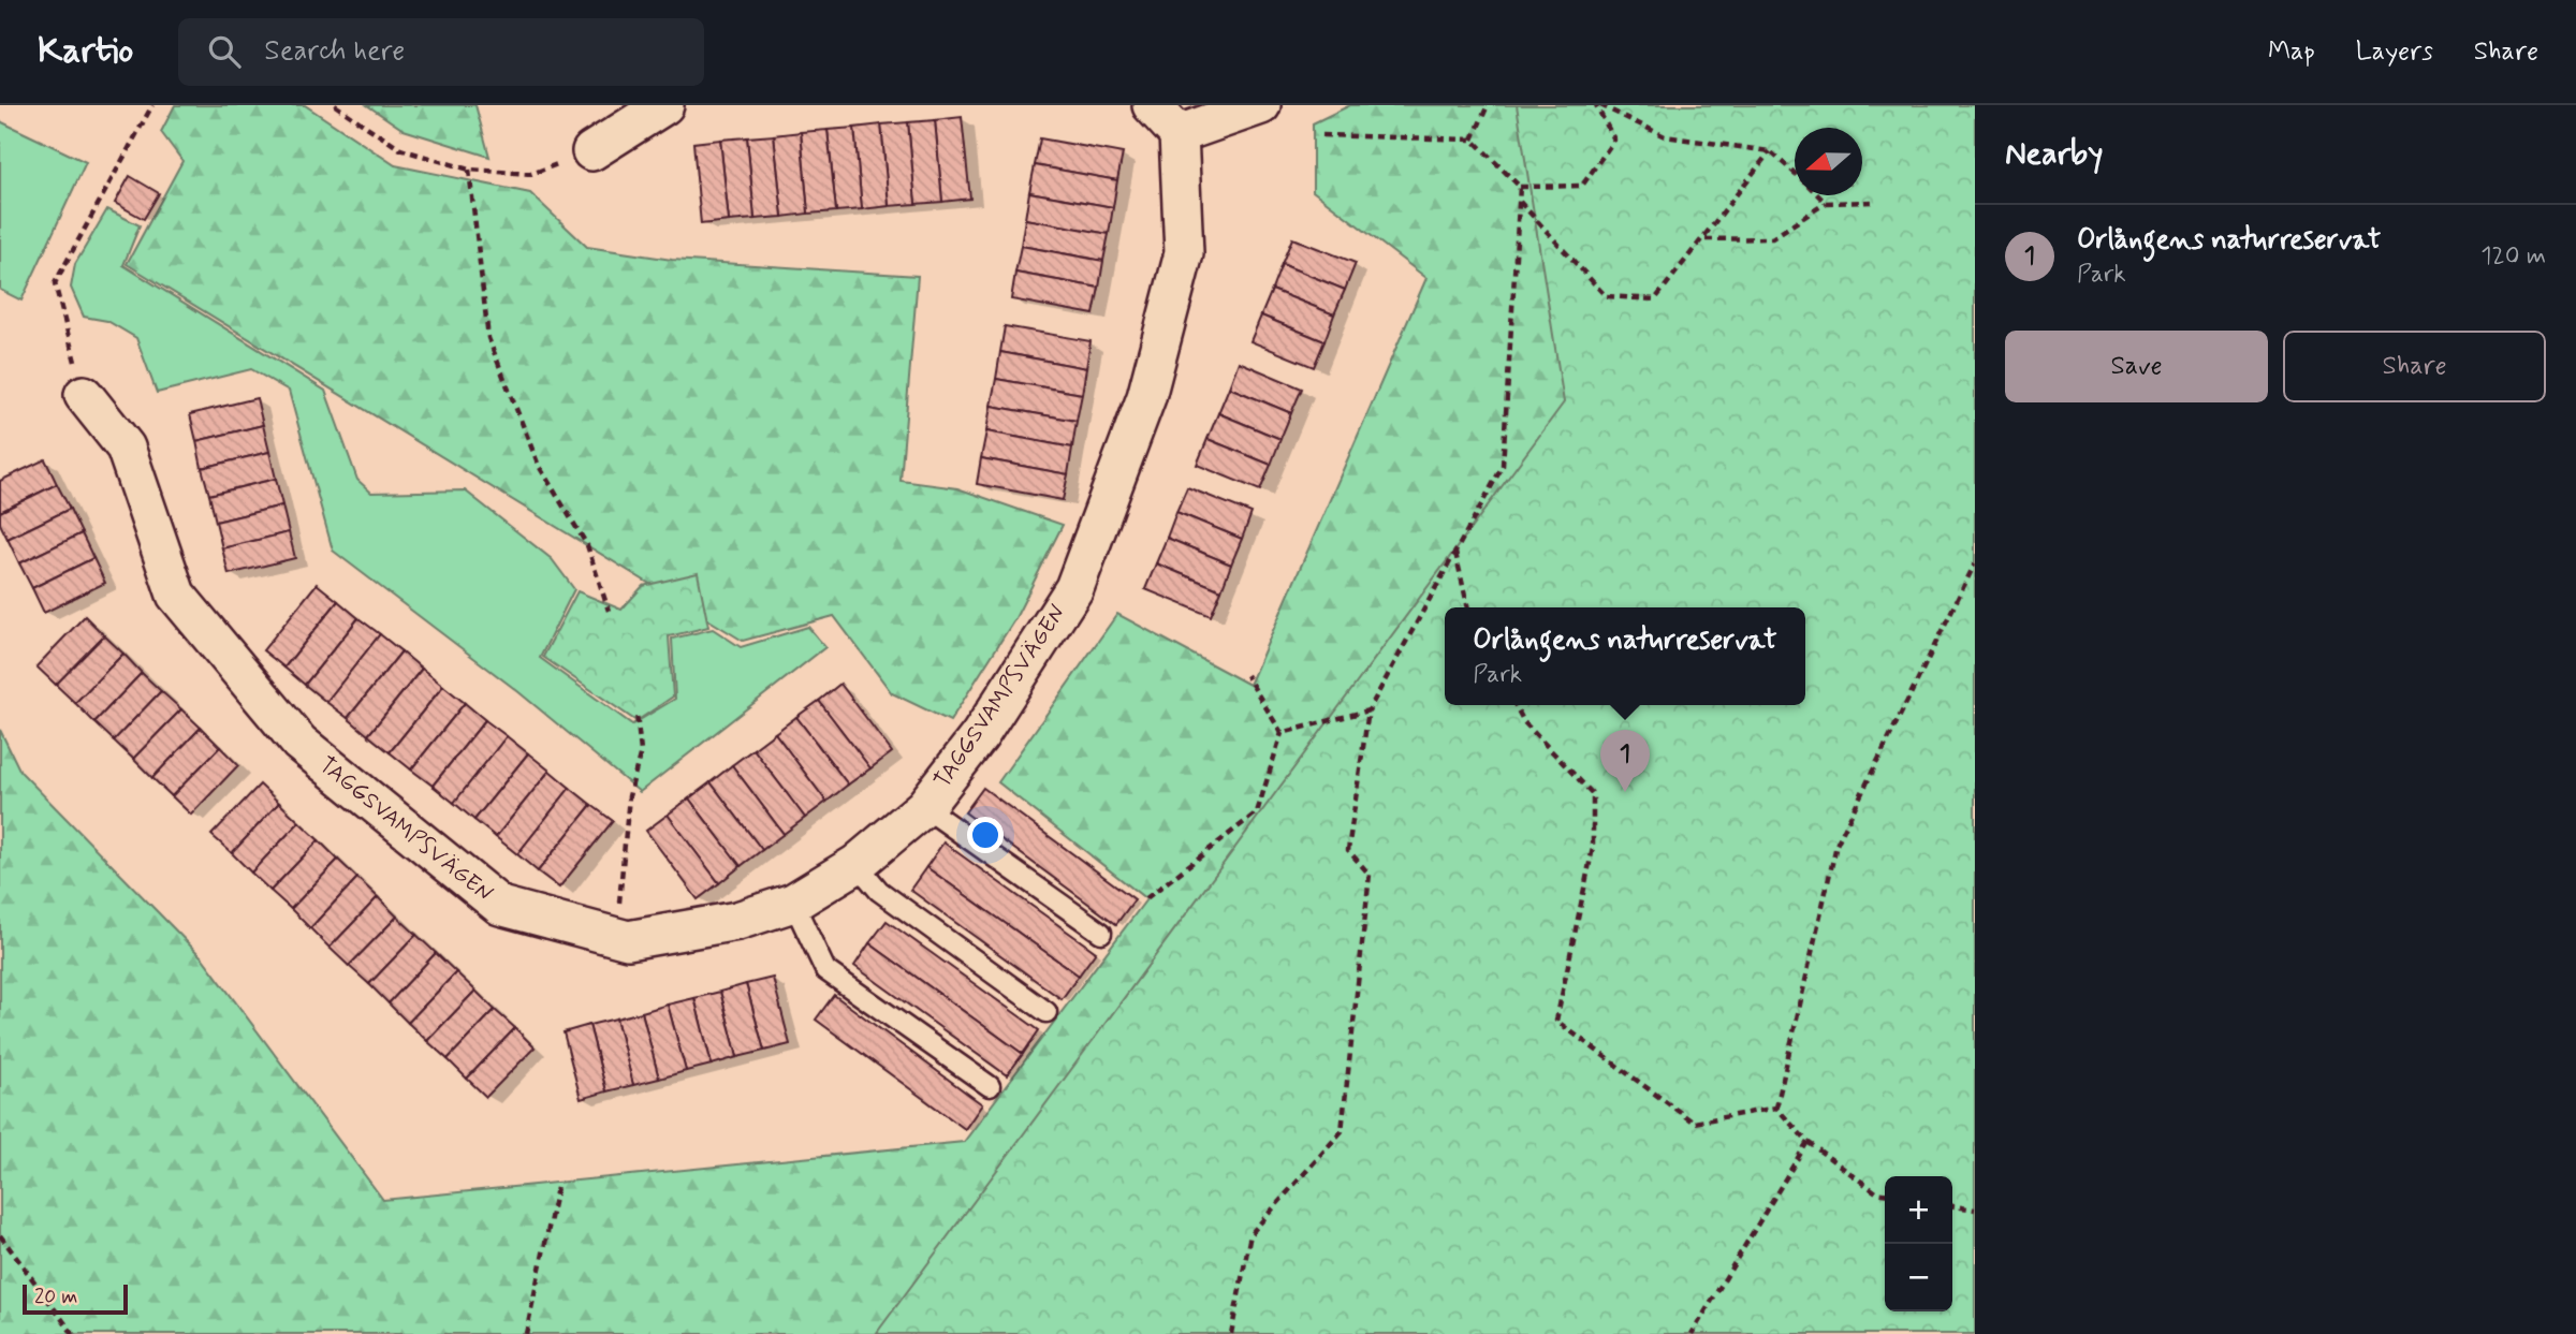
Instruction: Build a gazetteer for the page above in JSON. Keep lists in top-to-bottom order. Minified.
{"streets":{"street":["TAGGSVAMPSVÄGEN"]},"scale_bar":"20 m","north":"left","page":{"header":"Kartio","search":"Search here","nav":["Map","Layers","Share"],"heading":"Nearby","list":[{"mark":"1","name":"Orlångens naturreservat","note":"Park","value":"120 m"}],"buttons":["Save","Share"],"popup":["Orlångens naturreservat","Park"],"pins":"1","map_buttons":["+","−"],"scale":"20 m"}}
